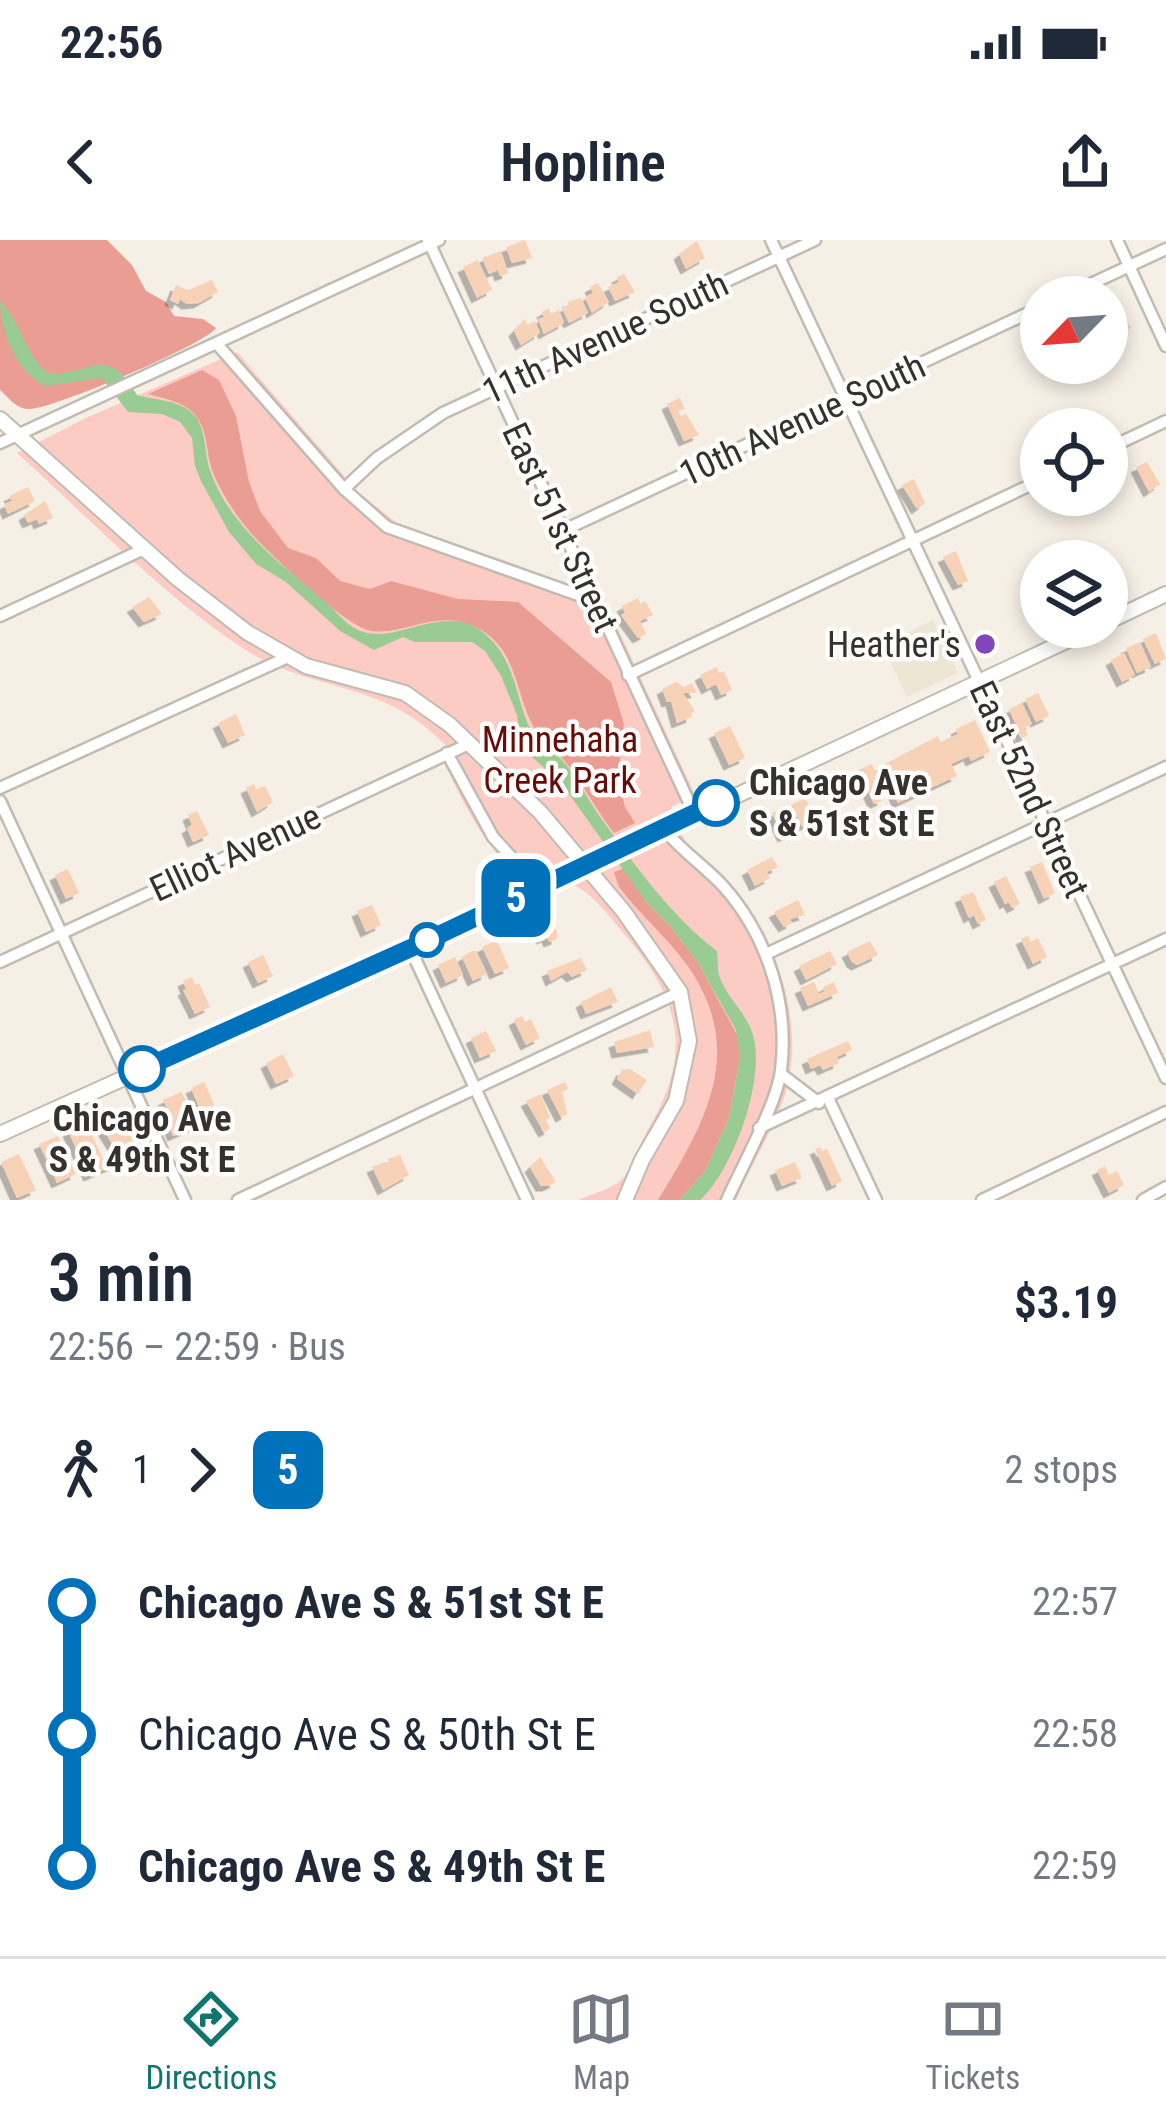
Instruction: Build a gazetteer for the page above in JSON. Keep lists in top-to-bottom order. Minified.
{"streets":{"street":["11th Avenue South","10th Avenue South","East 51st Street","East 52nd Street","Elliot Avenue"]},"crossings":[["11th Avenue South","East 51st Street"],["11th Avenue South","East 52nd Street"],["10th Avenue South","East 51st Street"],["10th Avenue South","East 52nd Street"]],"parks":["Minnehaha Creek Park"],"places":["Heather's","Chicago Ave S & 51st St E","Chicago Ave S & 49th St E"],"lines":["bus line 5"],"north":"bottom left","page":{"status":"22:56","header":"Hopline","on_map":"5","heading":["3 min","22:56 – 22:59 · Bus","$3.19"],"legs":["1","5","2 stops"],"list":[{"name":"Chicago Ave S & 51st St E","value":"22:57"},{"name":"Chicago Ave S & 50th St E","value":"22:58"},{"name":"Chicago Ave S & 49th St E","value":"22:59"}],"tabs":["Directions","Map","Tickets"]}}
